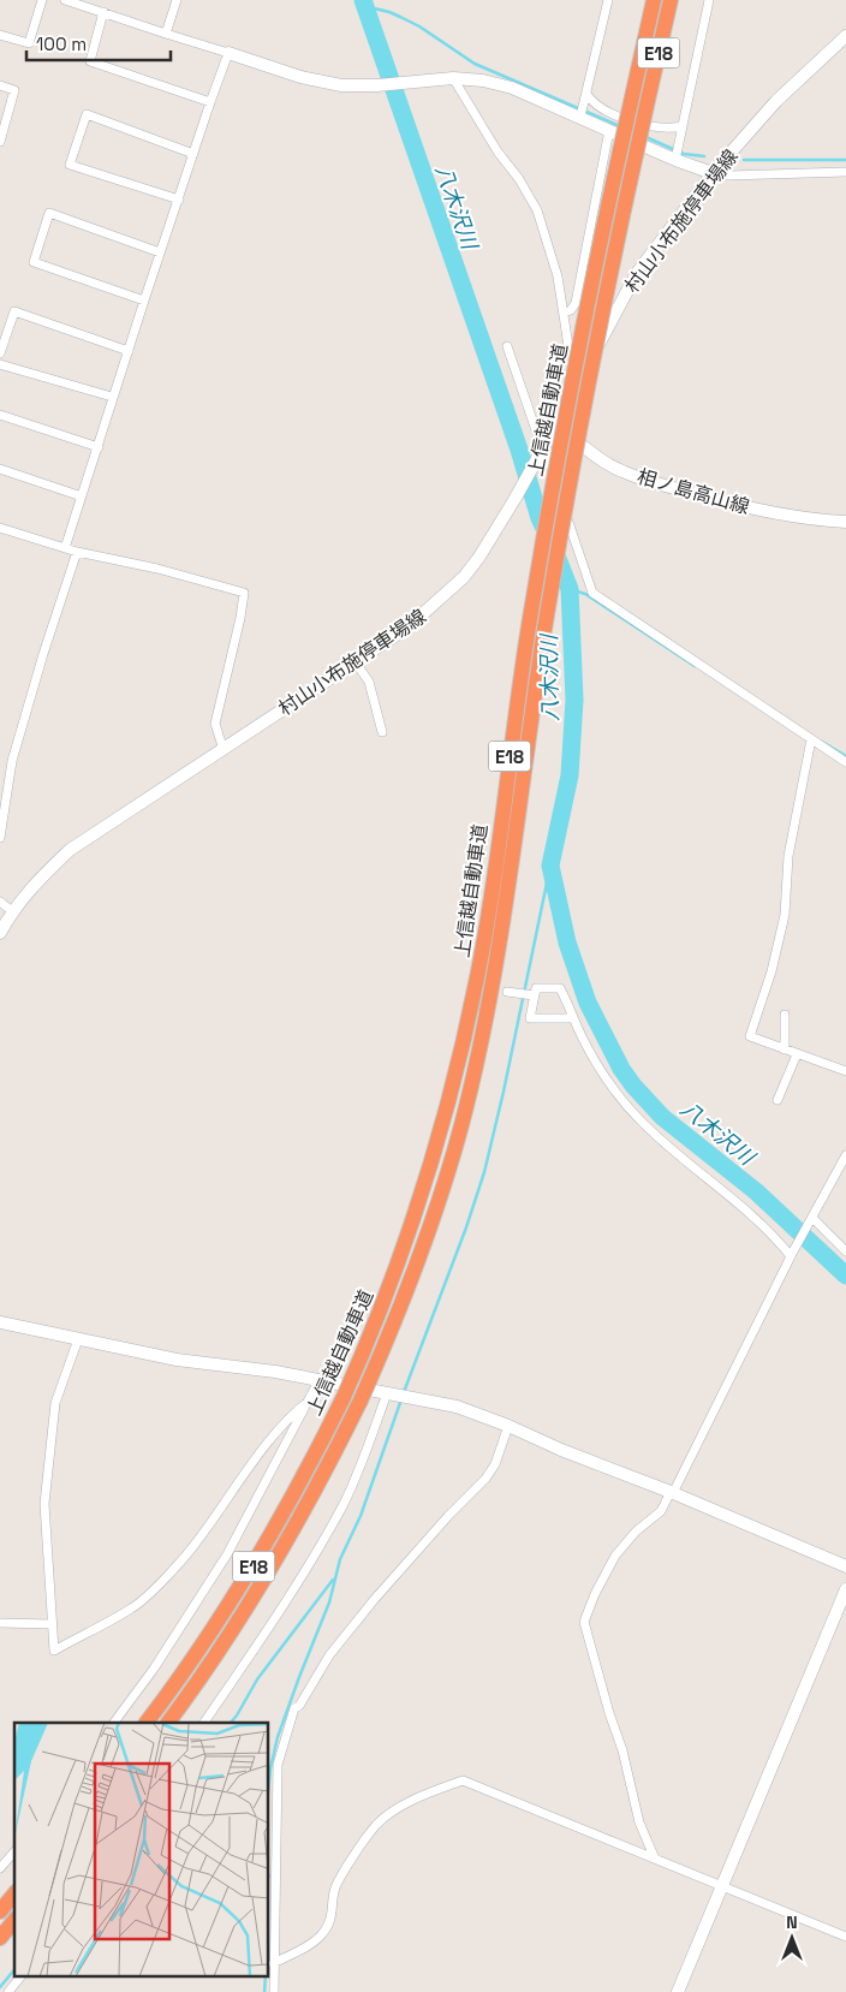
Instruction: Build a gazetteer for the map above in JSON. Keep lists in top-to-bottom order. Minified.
{"streets":{"highway":["E18","上信越自動車道"],"street":["村山小布施停車場線","相ノ島高山線"]},"crossings":[["村山小布施停車場線","相ノ島高山線"]],"water":["八木沢川"],"scale_bar":"100 m","north":"top"}
